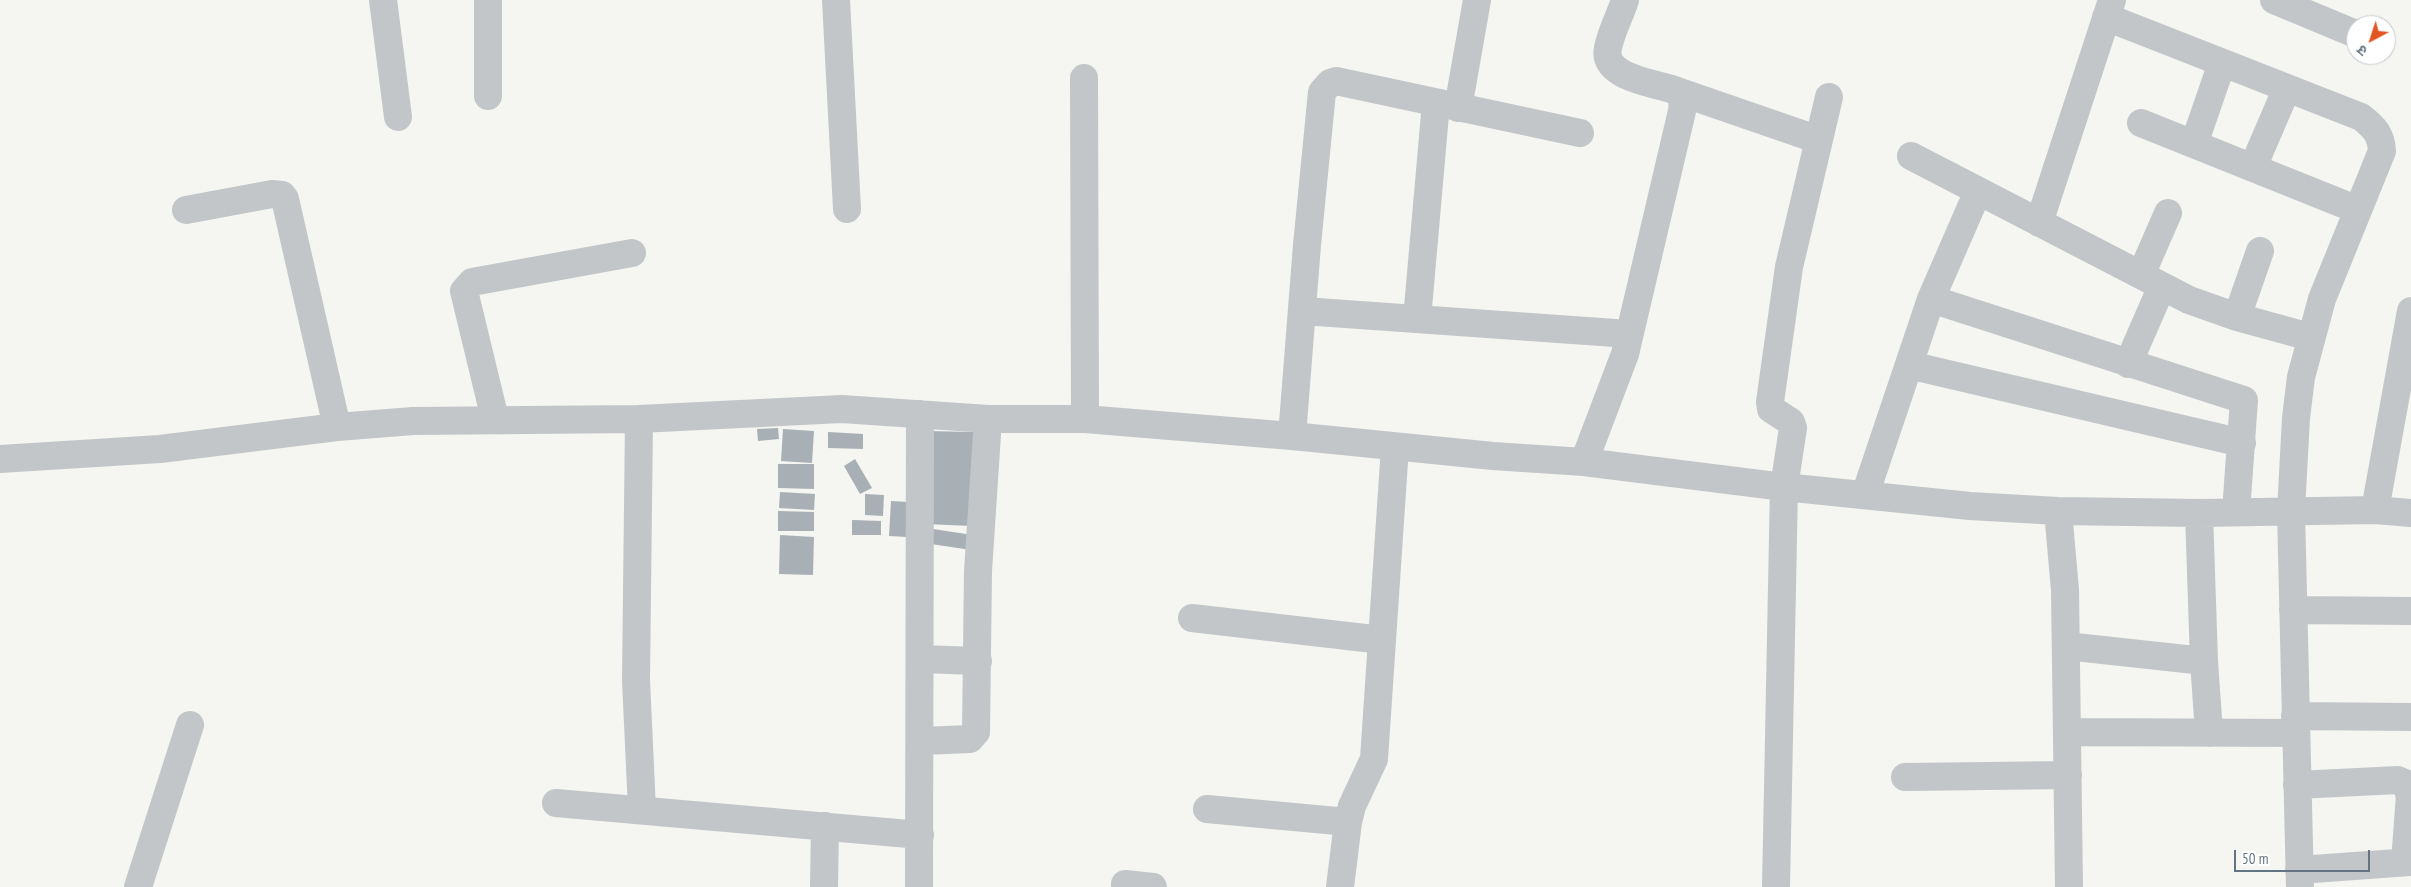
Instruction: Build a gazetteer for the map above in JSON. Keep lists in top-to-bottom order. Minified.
{"scale_bar":"50 m","north":"bottom left"}
